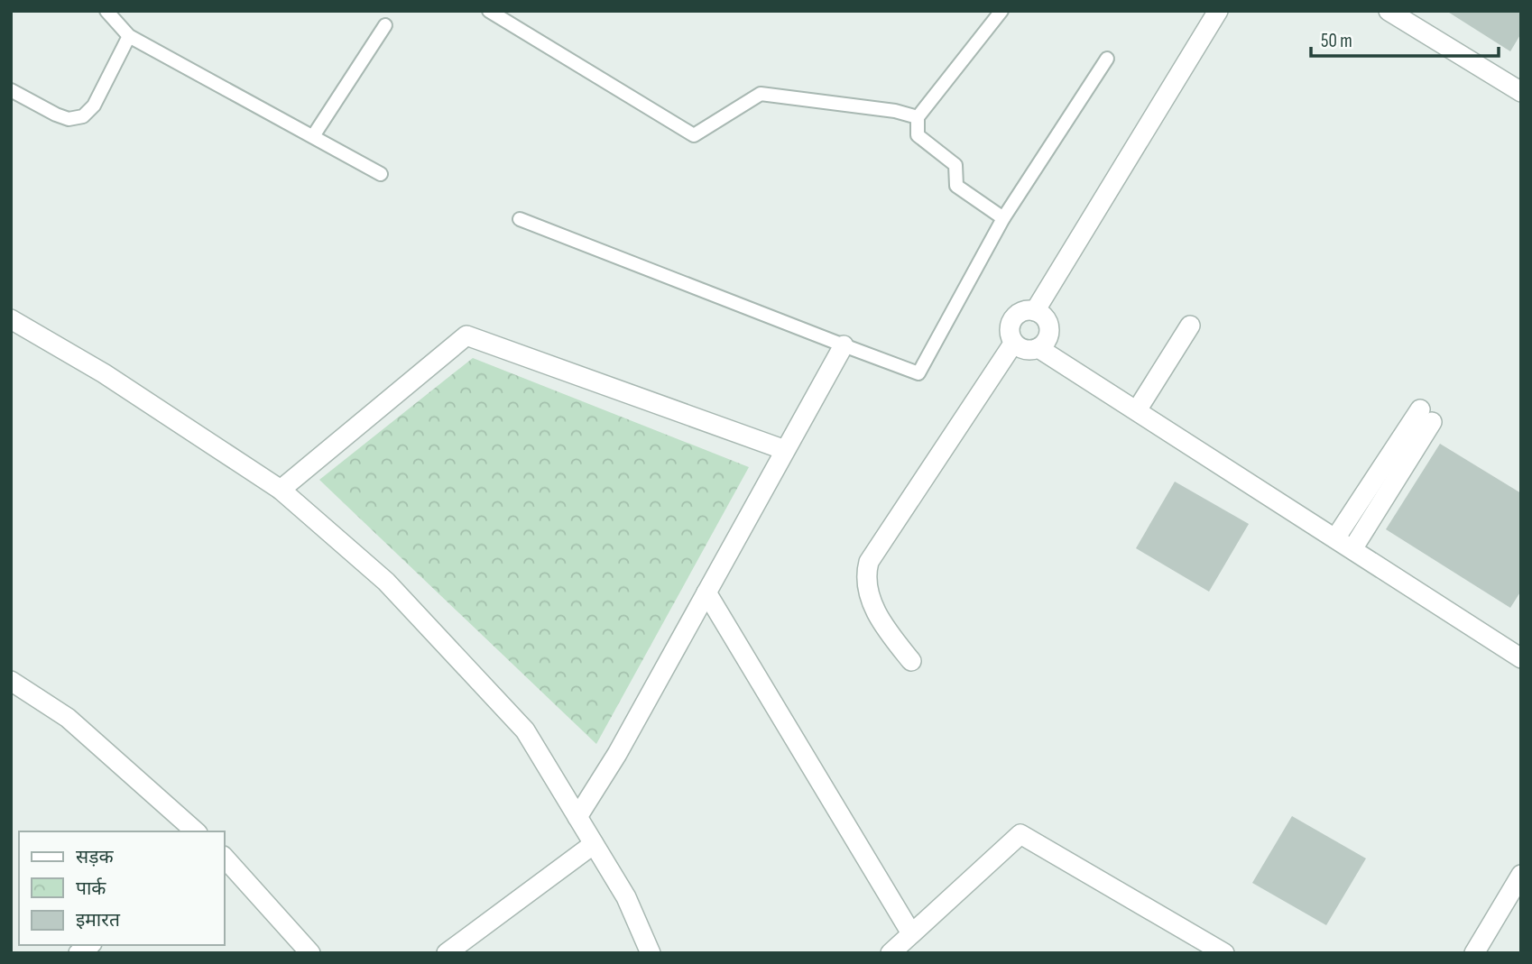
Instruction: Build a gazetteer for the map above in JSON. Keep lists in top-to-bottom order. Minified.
{"legend":["सड़क","पार्क","इमारत"],"scale_bar":"50 m"}
